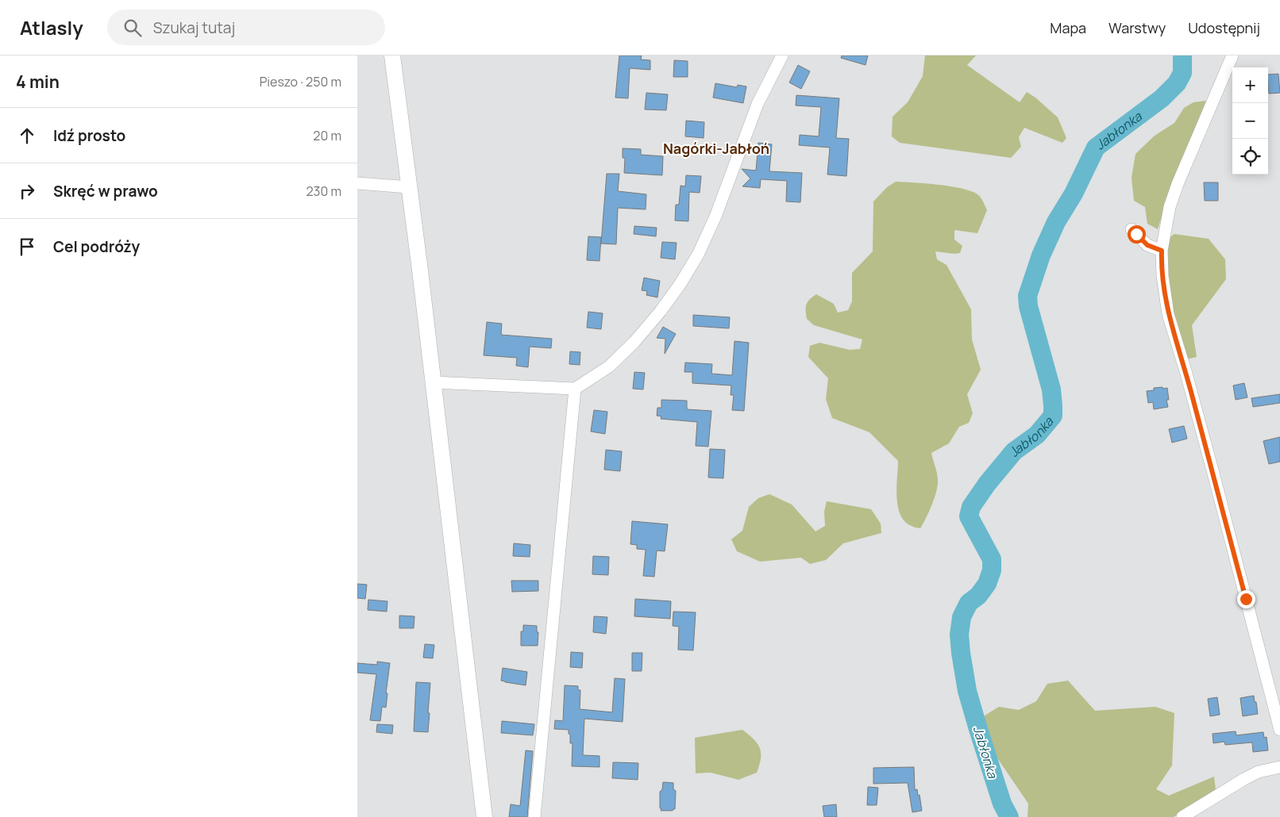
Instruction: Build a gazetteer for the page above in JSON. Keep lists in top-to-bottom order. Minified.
{"districts":["Nagórki-Jabłoń"],"water":["Jabłonka"],"page":{"header":"Atlasly","search":"Szukaj tutaj","nav":["Mapa","Warstwy","Udostępnij"],"heading":["4 min","Pieszo · 250 m"],"map_buttons":["+","−"],"list":[["Idź prosto","20 m"],["Skręć w prawo","230 m"],"Cel podróży"]}}
